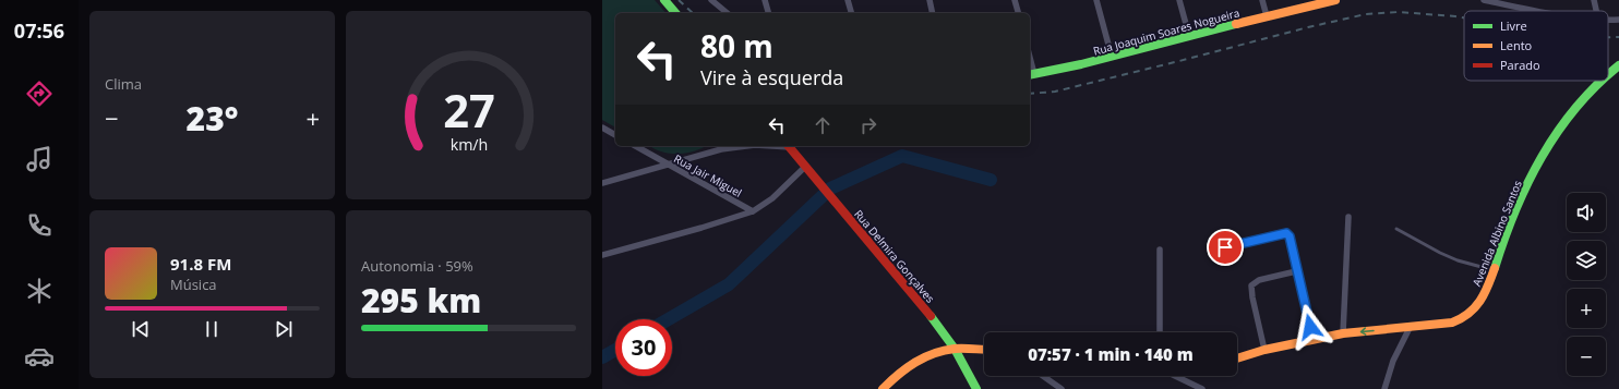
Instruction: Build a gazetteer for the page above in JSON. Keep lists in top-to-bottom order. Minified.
{"streets":{"street":["Rua Joaquim Soares Nogueira","Rua Jair Miguel","Avenida Albino Santos","Rua Delmira Gonçalves"]},"legend":["Livre","Lento","Parado"],"page":{"tabs":"07:56","tile":["Clima",["Autonomia · 59%","295 km"]],"turn":["80 m","Vire à esquerda"],"heat":["−","23°","+"],"map_buttons":["+","−"],"song":["91.8 FM","Música"],"limit":"30","trip":"07:57 · 1 min · 140 m","gauge":["27","km/h"]}}
